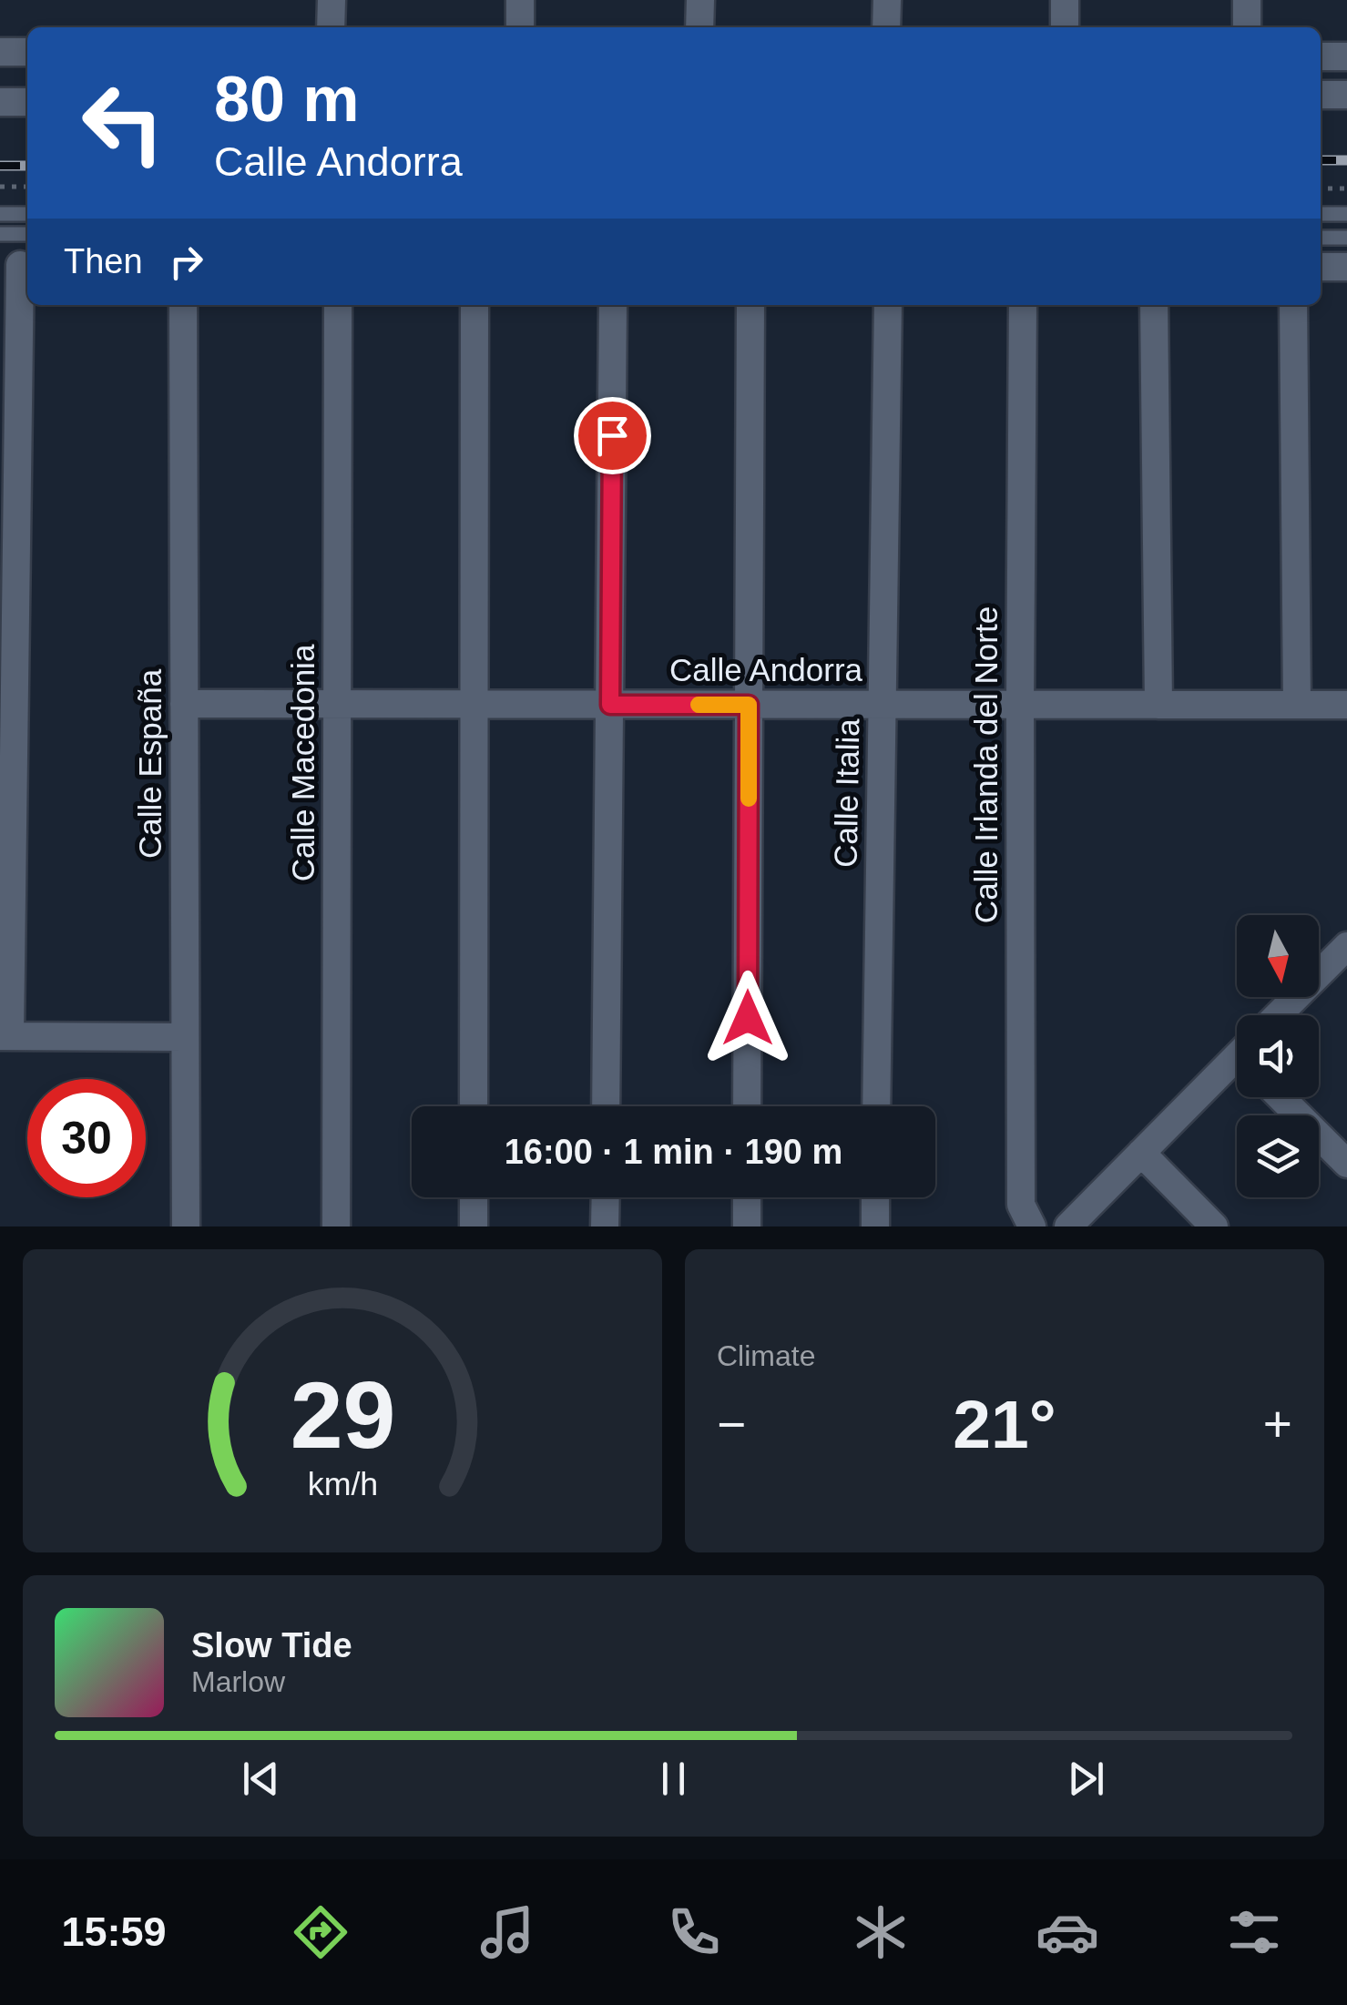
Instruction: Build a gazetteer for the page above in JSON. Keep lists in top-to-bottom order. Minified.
{"streets":{"street":["Calle Andorra","Calle Macedonia","Calle España","Calle Irlanda del Norte","Calle Italia"]},"crossings":[["Calle Andorra","Calle Macedonia"],["Calle Andorra","Calle España"],["Calle Andorra","Calle Irlanda del Norte"],["Calle Andorra","Calle Italia"]],"north":"bottom","page":{"turn":["80 m","Calle Andorra"],"then":"Then","limit":"30","trip":"16:00 · 1 min · 190 m","tile":"Climate","heat":["−","21°","+"],"song":["Slow Tide","Marlow"],"tabs":"15:59","gauge":["29","km/h"]}}
